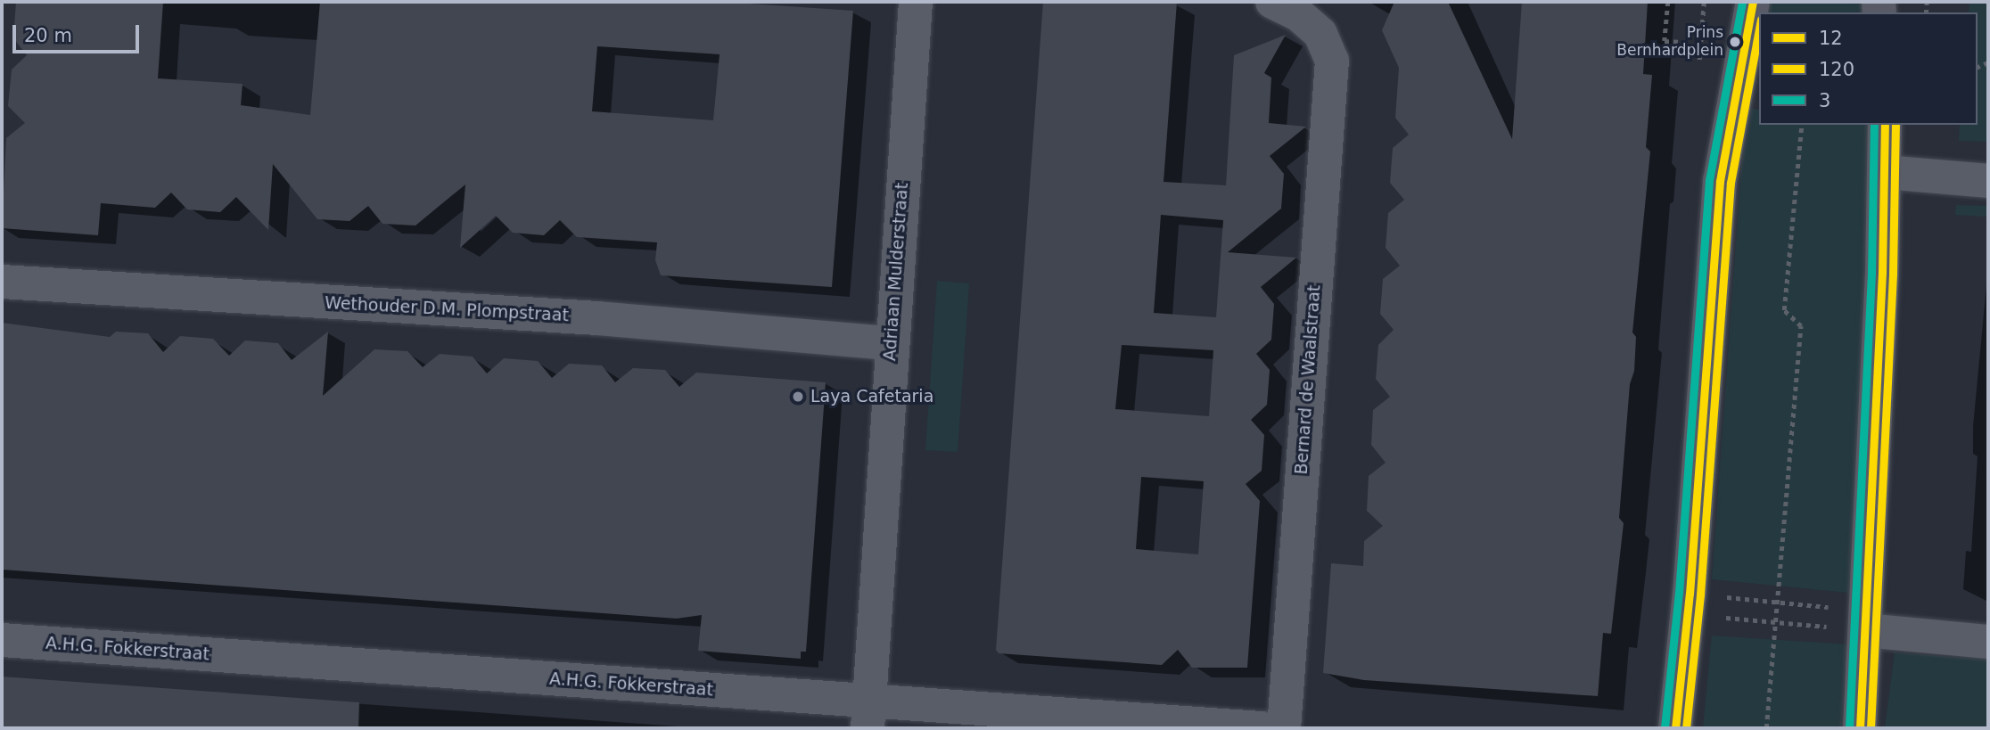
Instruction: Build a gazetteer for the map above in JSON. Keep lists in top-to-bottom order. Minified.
{"streets":{"street":["Adriaan Mulderstraat","Wethouder D.M. Plompstraat","Bernard de Waalstraat","A.H.G. Fokkerstraat"]},"crossings":[["Adriaan Mulderstraat","Wethouder D.M. Plompstraat"],["Adriaan Mulderstraat","A.H.G. Fokkerstraat"]],"places":["Prins Bernhardplein","Laya Cafetaria"],"lines":["transit line 12","transit line 3","transit line 120"],"legend":["12","120","3"],"scale_bar":"20 m"}
